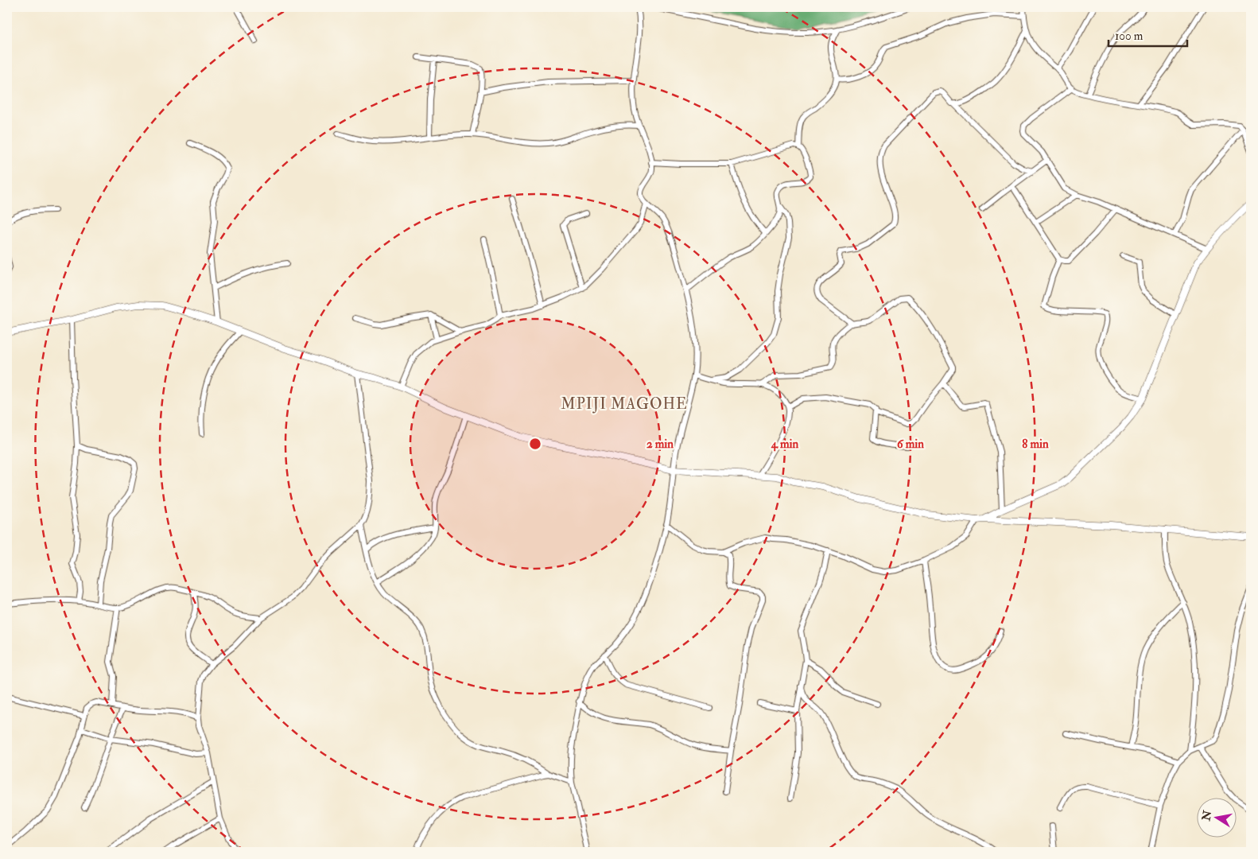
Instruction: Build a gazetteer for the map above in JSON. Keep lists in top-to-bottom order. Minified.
{"districts":["MPIJI MAGOHE"],"scale_bar":"100 m","north":"left","rings":["2 min","4 min","6 min","8 min"]}
